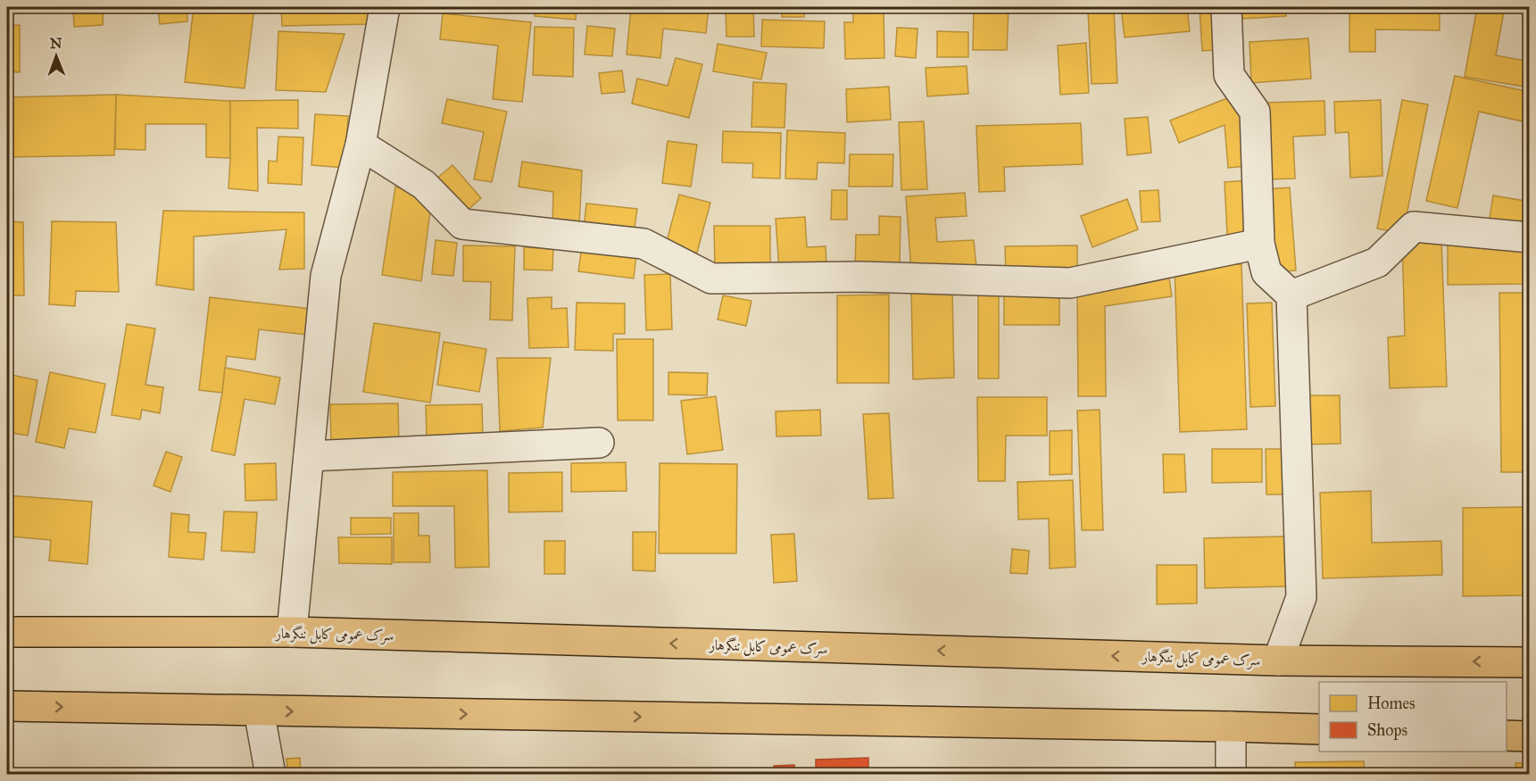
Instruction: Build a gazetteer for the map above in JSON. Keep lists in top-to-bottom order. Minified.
{"streets":{"highway":["سرک عمومی کابل ننگرهار"]},"legend":["Homes","Shops"],"north":"top"}
